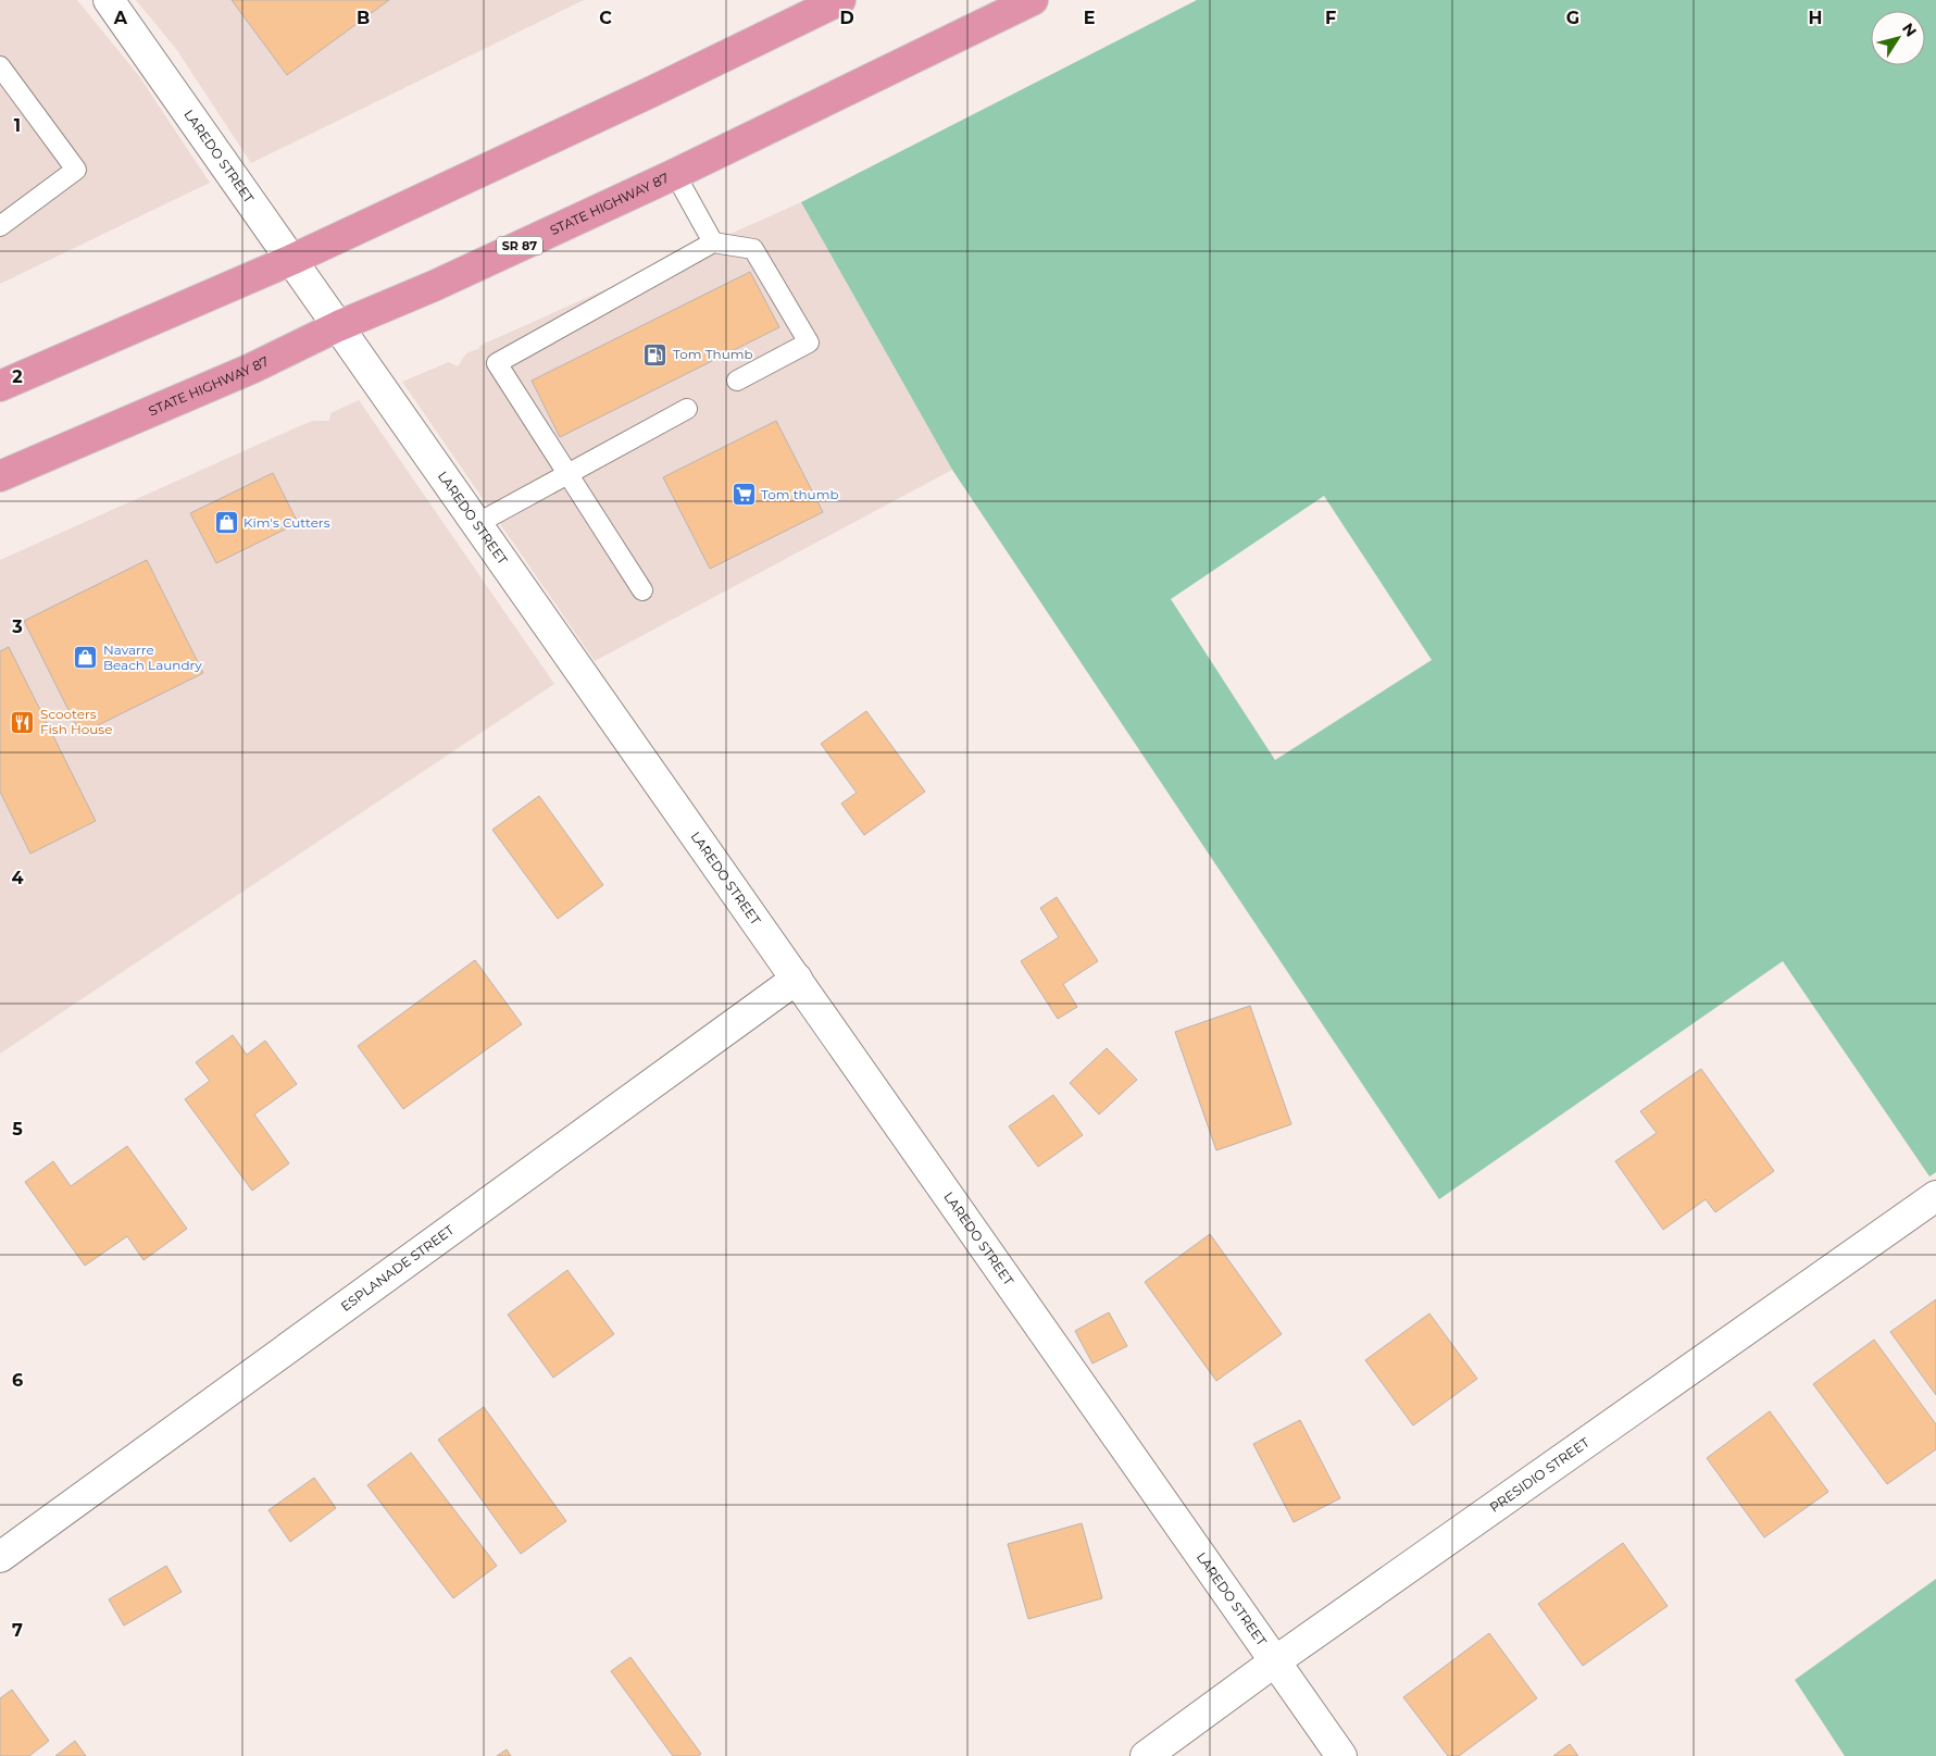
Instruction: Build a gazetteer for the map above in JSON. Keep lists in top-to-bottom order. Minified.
{"streets":{"highway":["STATE HIGHWAY 87","SR 87"],"street":["LAREDO STREET","ESPLANADE STREET","PRESIDIO STREET"]},"crossings":[["LAREDO STREET","STATE HIGHWAY 87"],["LAREDO STREET","ESPLANADE STREET"],["LAREDO STREET","PRESIDIO STREET"]],"places":{"fuel station":["Tom Thumb"],"supermarket":["Tom thumb"],"shop":["Kim's Cutters","Navarre Beach Laundry"],"restaurant":["Scooters Fish House"]},"north":"top right","grid":{"columns":["A","B","C","D","E","F","G","H"],"rows":["1","2","3","4","5","6","7"]}}
